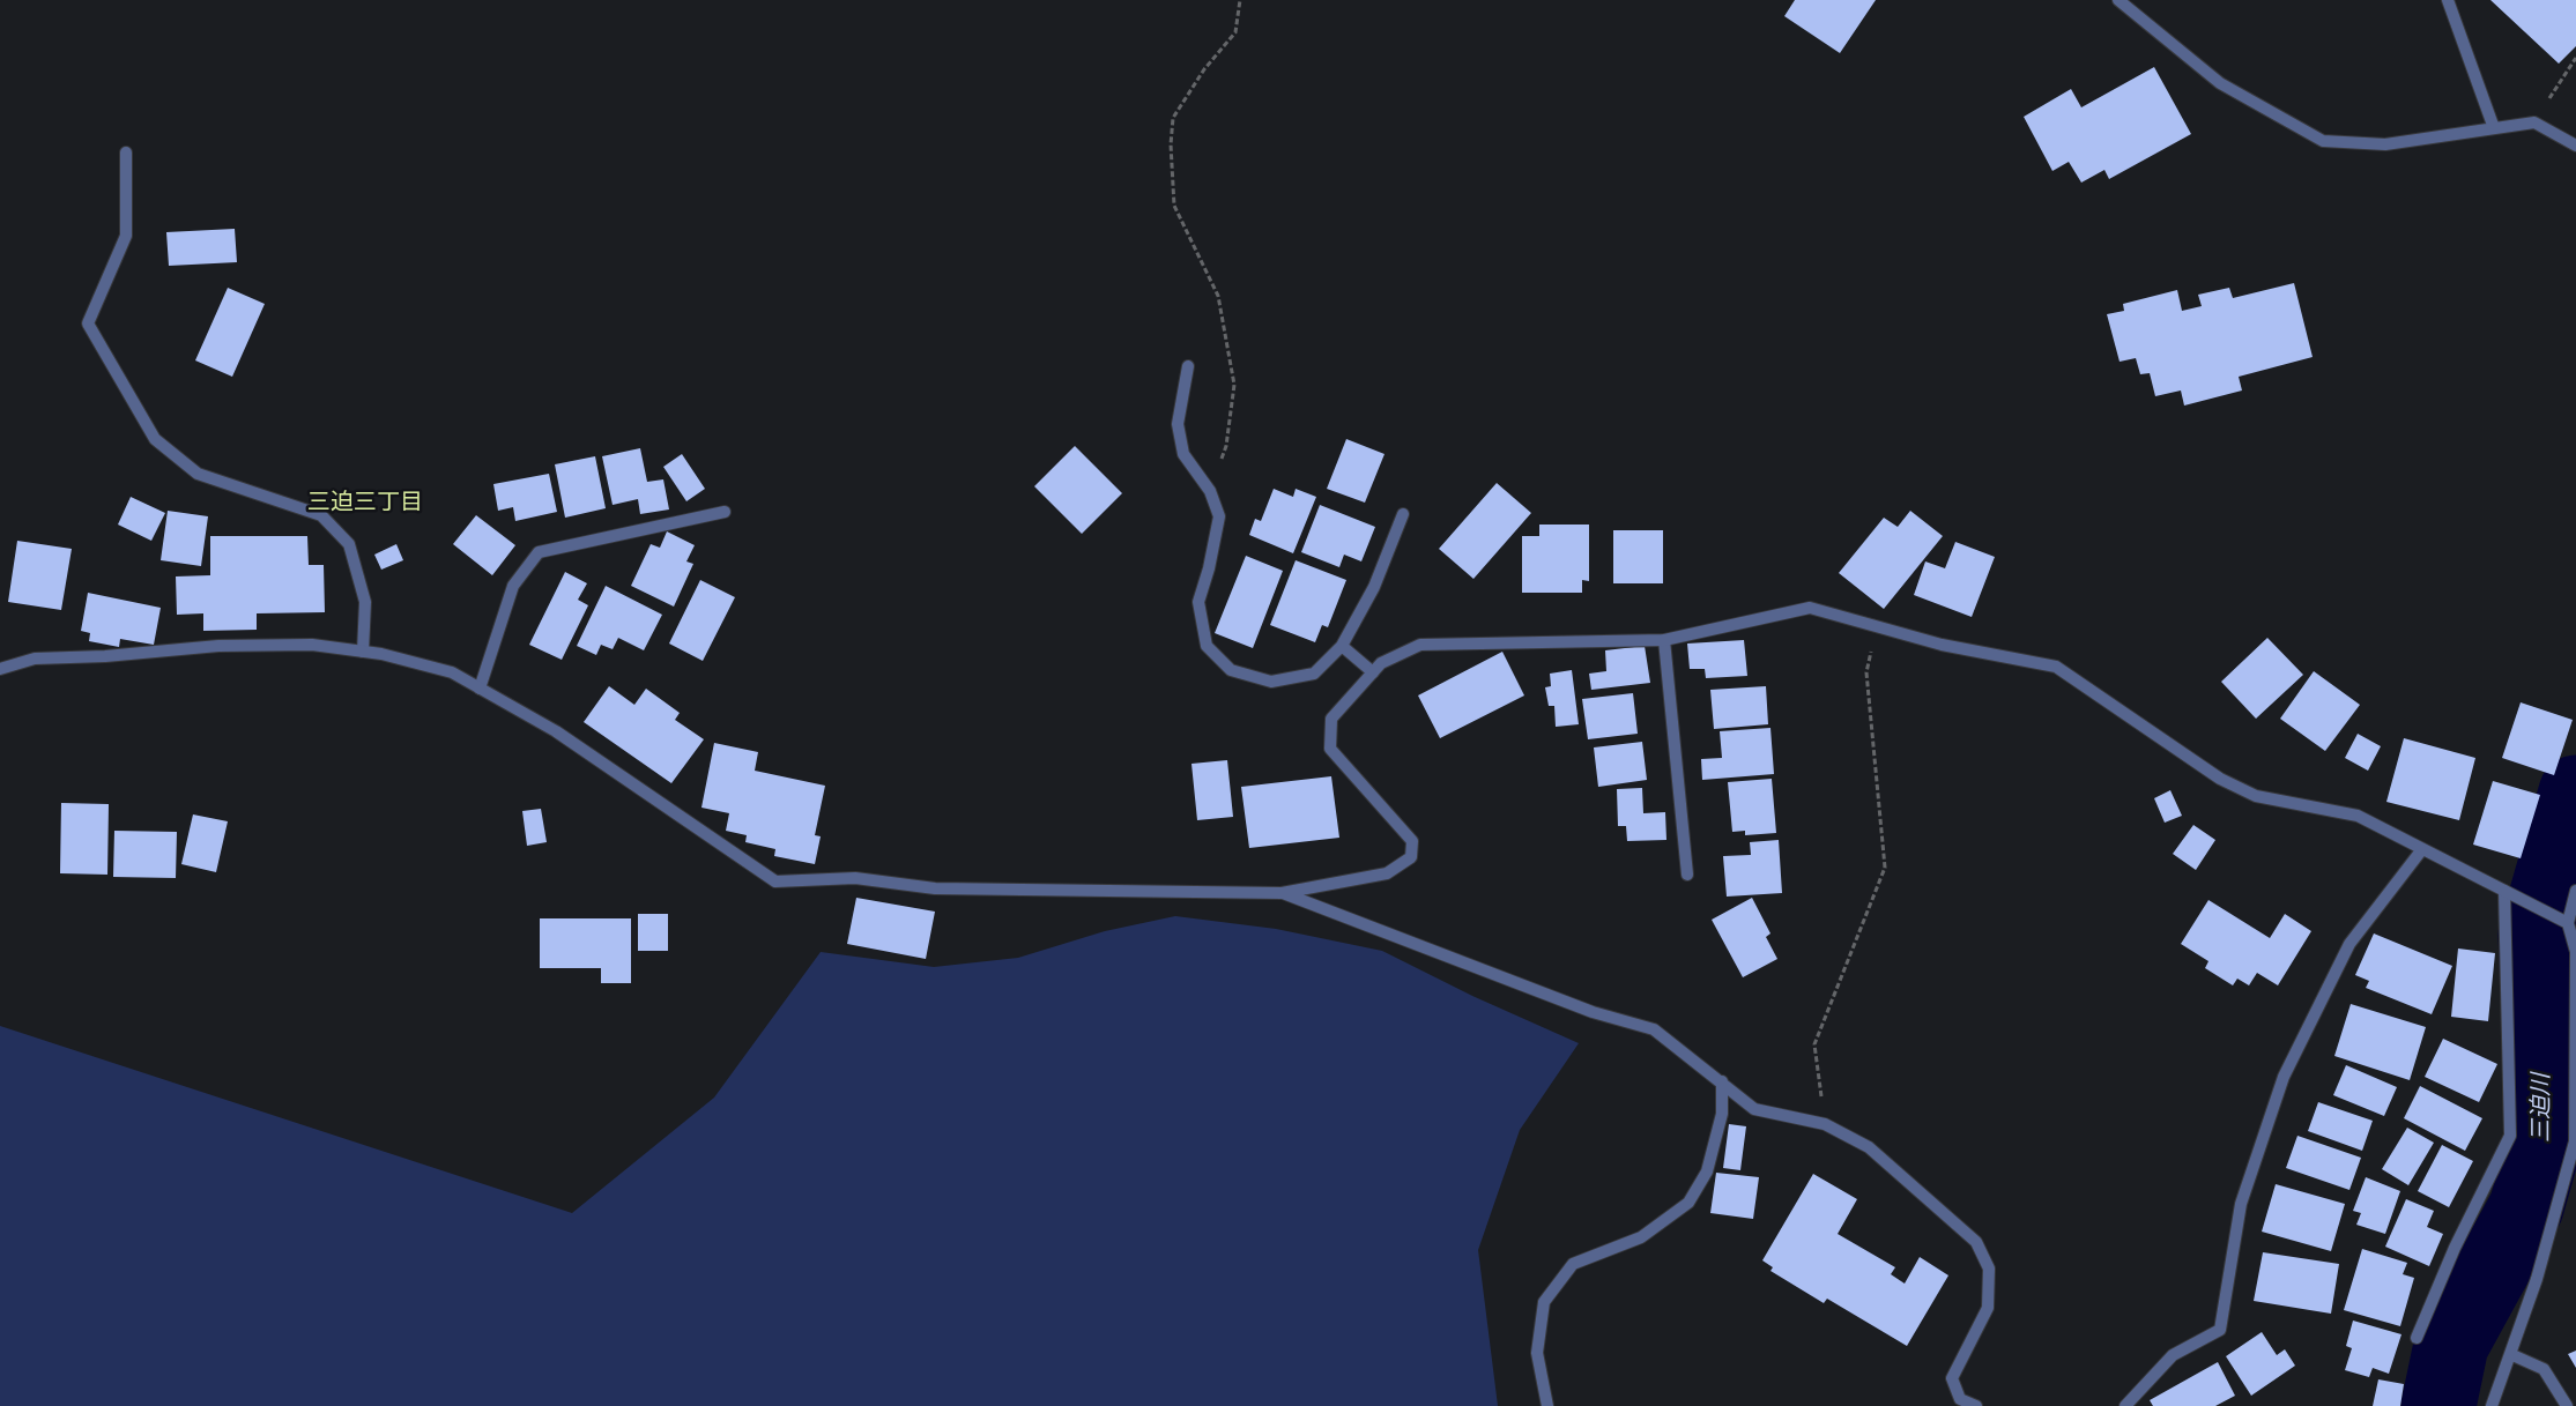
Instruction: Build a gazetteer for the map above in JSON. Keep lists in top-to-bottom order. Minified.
{"districts":["三迫三丁目"],"water":["三迫川"]}
